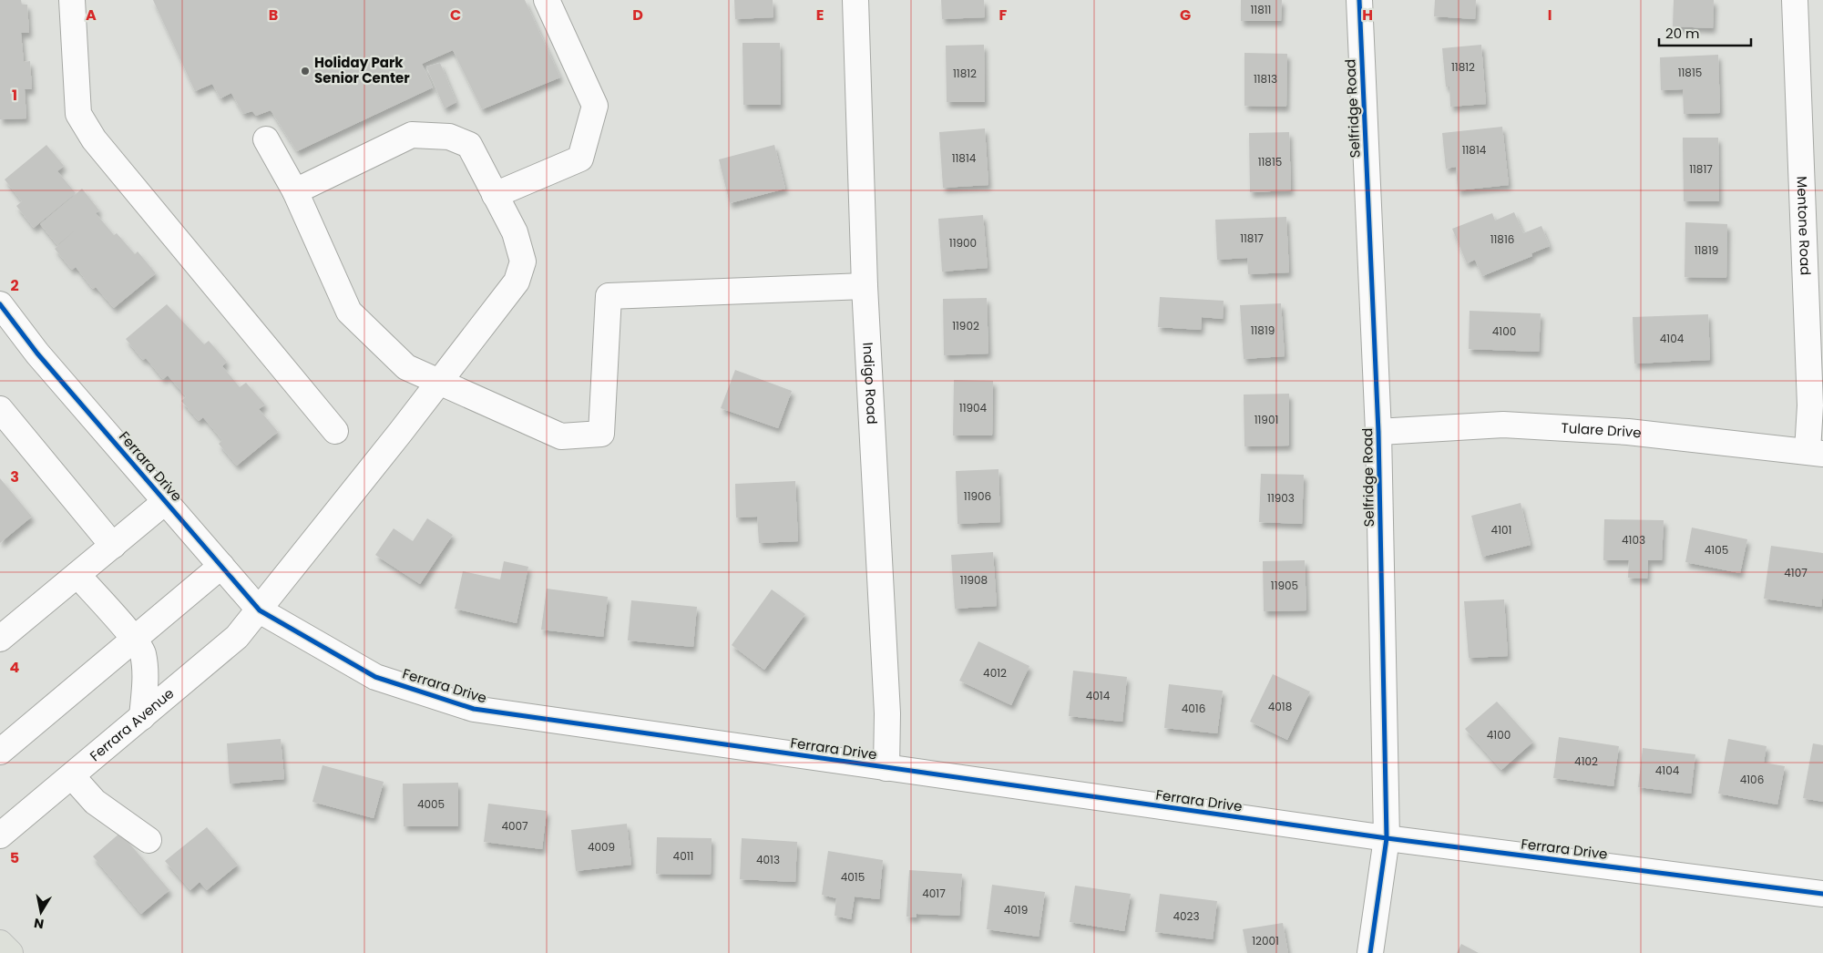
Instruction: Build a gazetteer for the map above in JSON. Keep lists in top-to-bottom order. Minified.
{"streets":{"street":["Selfridge Road","Mentone Road","Indigo Road","Tulare Drive","Ferrara Drive","Ferrara Avenue"]},"crossings":[["Selfridge Road","Tulare Drive"],["Selfridge Road","Ferrara Drive"],["Mentone Road","Tulare Drive"],["Indigo Road","Ferrara Drive"],["Ferrara Drive","Ferrara Avenue"]],"places":["Holiday Park Senior Center"],"house_numbers":["11811","11812","11815","11812","11813","11814","11814","11815","11817","11817","11816","11900","11819","11902","11819","4100","4104","11904","11901","11906","11903","4101","4103","4105","4107","11908","11905","4012","4014","4018","4016","4100","4102","4104","4106","4005","4007","4009","4011","4013","4015","4017","4019","4023","12001"],"scale_bar":"20 m","north":"bottom","grid":{"columns":["A","B","C","D","E","F","G","H","I"],"rows":["1","2","3","4","5"]}}
